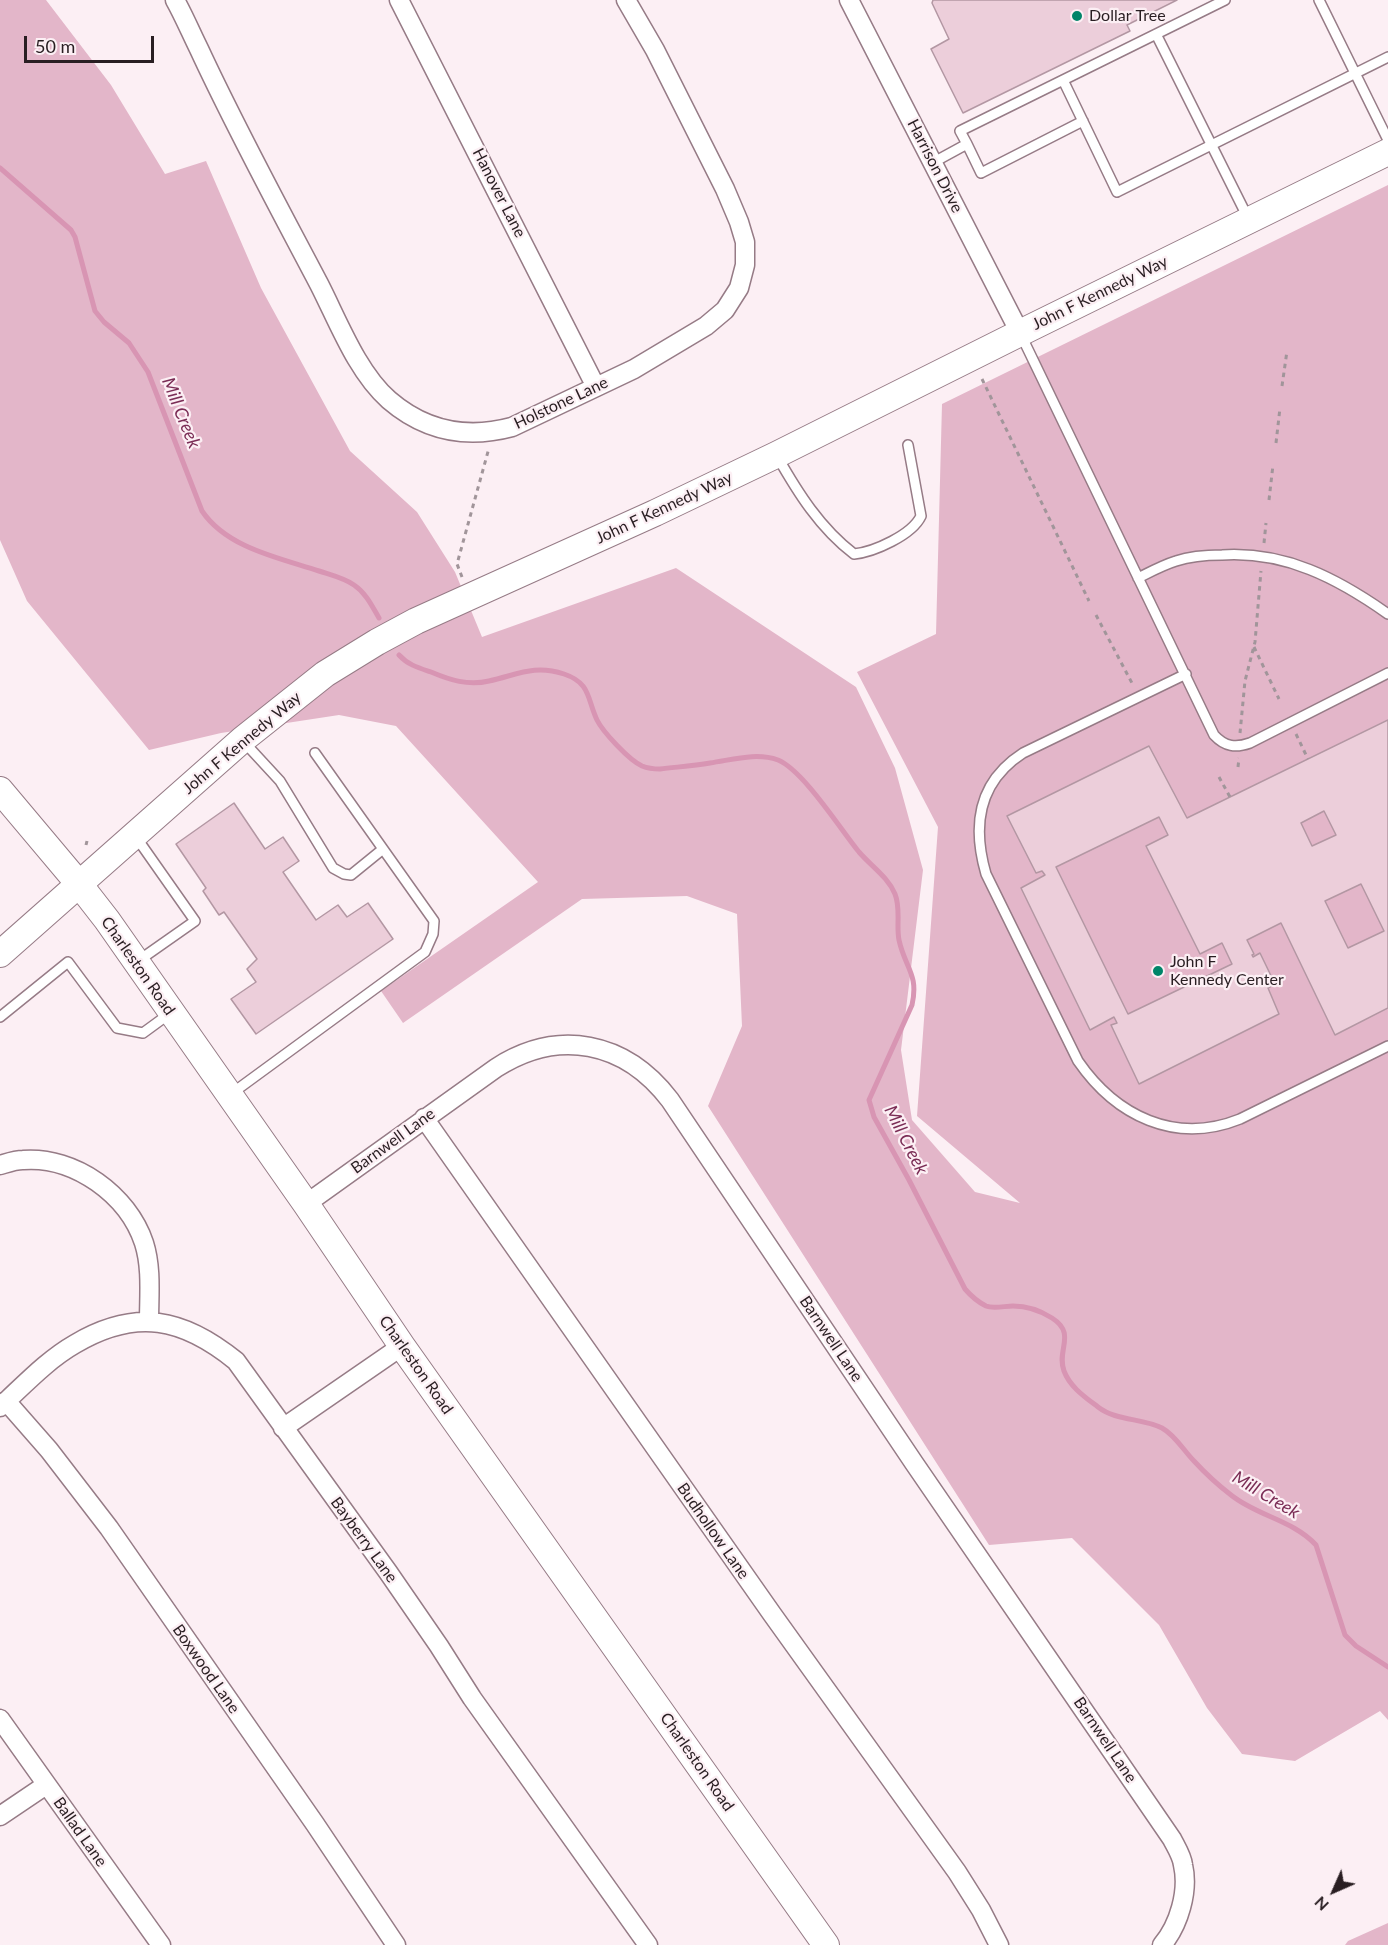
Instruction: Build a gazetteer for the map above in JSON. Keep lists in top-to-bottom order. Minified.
{"streets":{"street":["Harrison Drive","Hanover Lane","John F Kennedy Way","Holstone Lane","Charleston Road","Barnwell Lane","Budhollow Lane","Bayberry Lane","Boxwood Lane","Ballad Lane"]},"crossings":[["Harrison Drive","John F Kennedy Way"],["Hanover Lane","Holstone Lane"],["John F Kennedy Way","Charleston Road"],["Charleston Road","Barnwell Lane"],["Barnwell Lane","Budhollow Lane"],["Bayberry Lane","Boxwood Lane"]],"water":["Mill Creek"],"places":["Dollar Tree","John F Kennedy Center"],"scale_bar":"50 m","north":"bottom left"}
